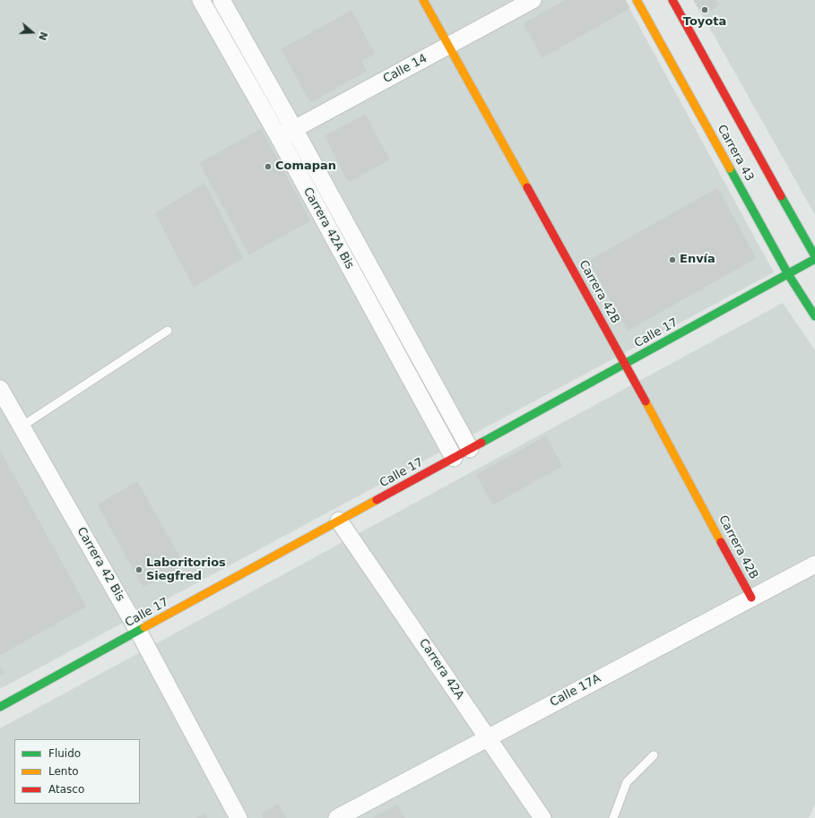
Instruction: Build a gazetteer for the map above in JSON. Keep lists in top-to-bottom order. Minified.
{"streets":{"street":["Calle 14","Carrera 43","Carrera 42A Bis","Carrera 42B","Calle 17","Carrera 42 Bis","Carrera 42A","Calle 17A"]},"crossings":[["Calle 14","Carrera 42A Bis"],["Calle 14","Carrera 42B"],["Carrera 43","Calle 17"],["Carrera 42A Bis","Calle 17"],["Carrera 42B","Calle 17"],["Carrera 42B","Calle 17A"],["Calle 17","Carrera 42 Bis"],["Calle 17","Carrera 42A"],["Carrera 42A","Calle 17A"]],"places":["Toyota","Comapan","Envía","Laboritorios Siegfred"],"legend":["Fluido","Lento","Atasco"],"north":"right"}
